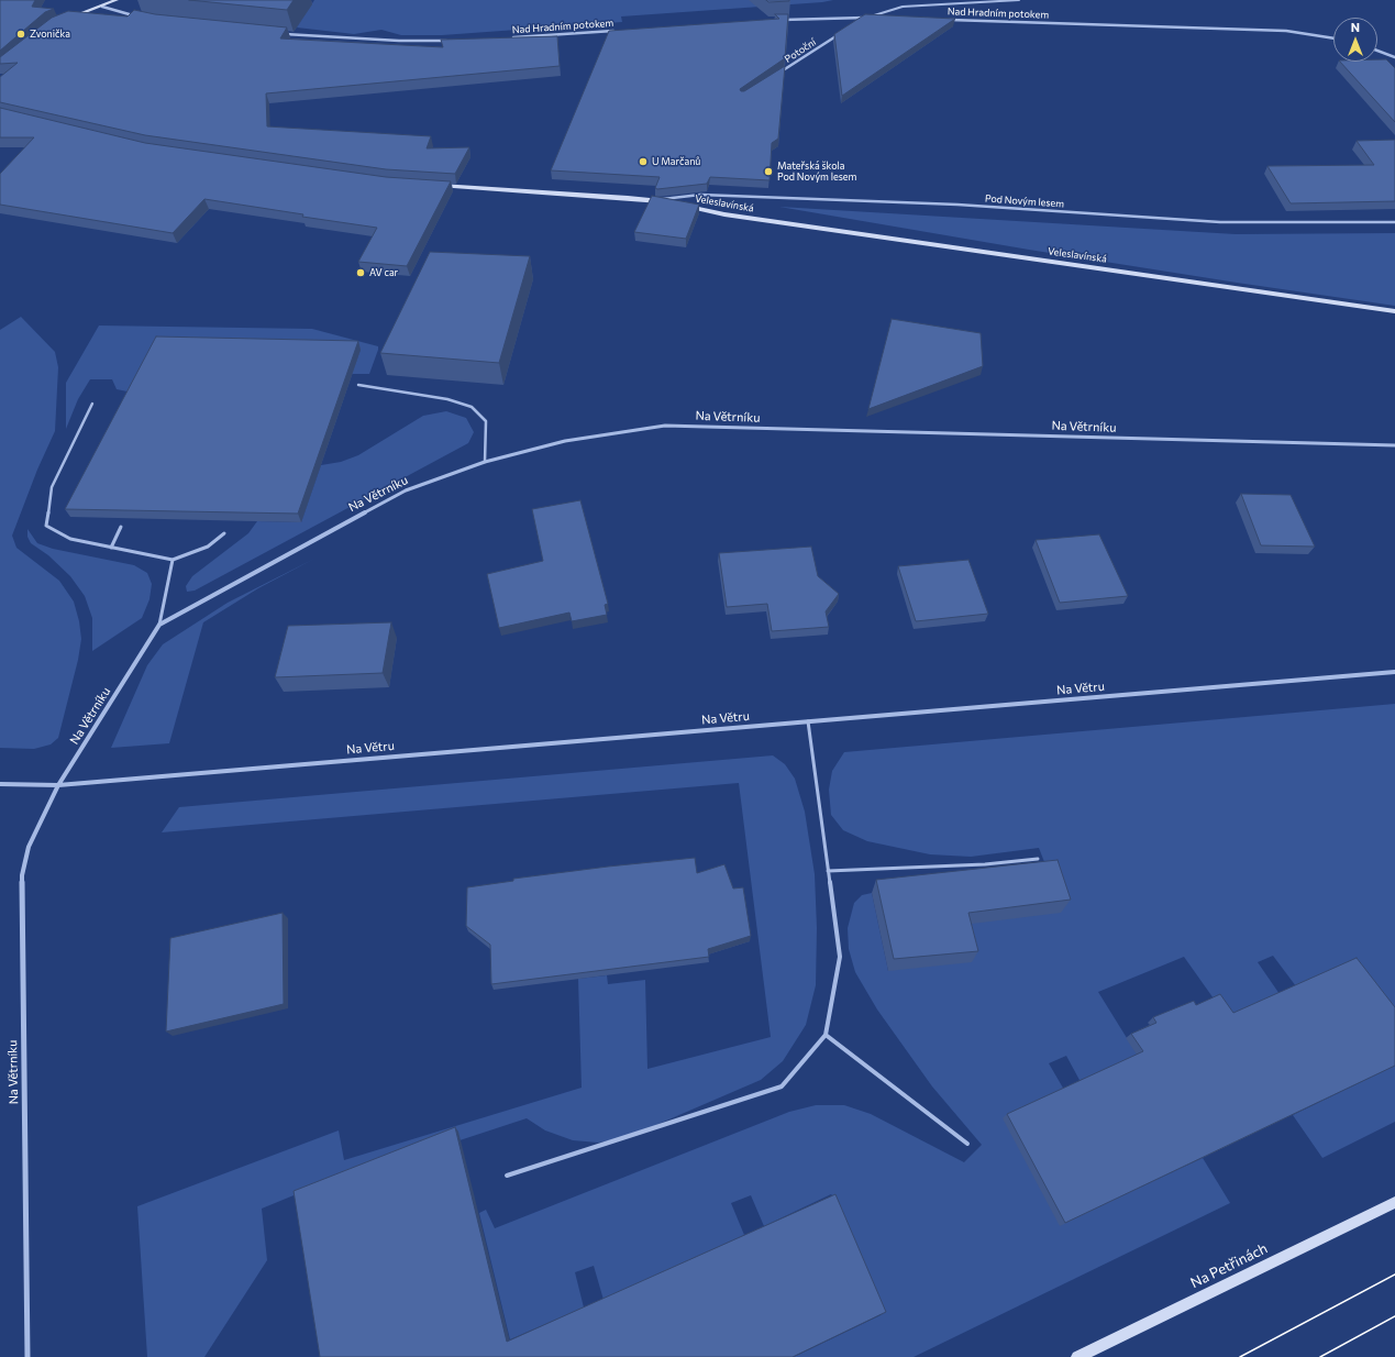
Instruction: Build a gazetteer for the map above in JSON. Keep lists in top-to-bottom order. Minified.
{"streets":{"street":["Nad Hradním potokem","Potoční","Pod Novým lesem","Veleslavínská","Na Větrníku","Na Větru","Na Petřinách"]},"crossings":[["Pod Novým lesem","Veleslavínská"],["Na Větrníku","Na Větru"]],"places":["Zvonička","U Marčanů","Mateřská škola Pod Novým lesem","AV car"],"north":"top"}
